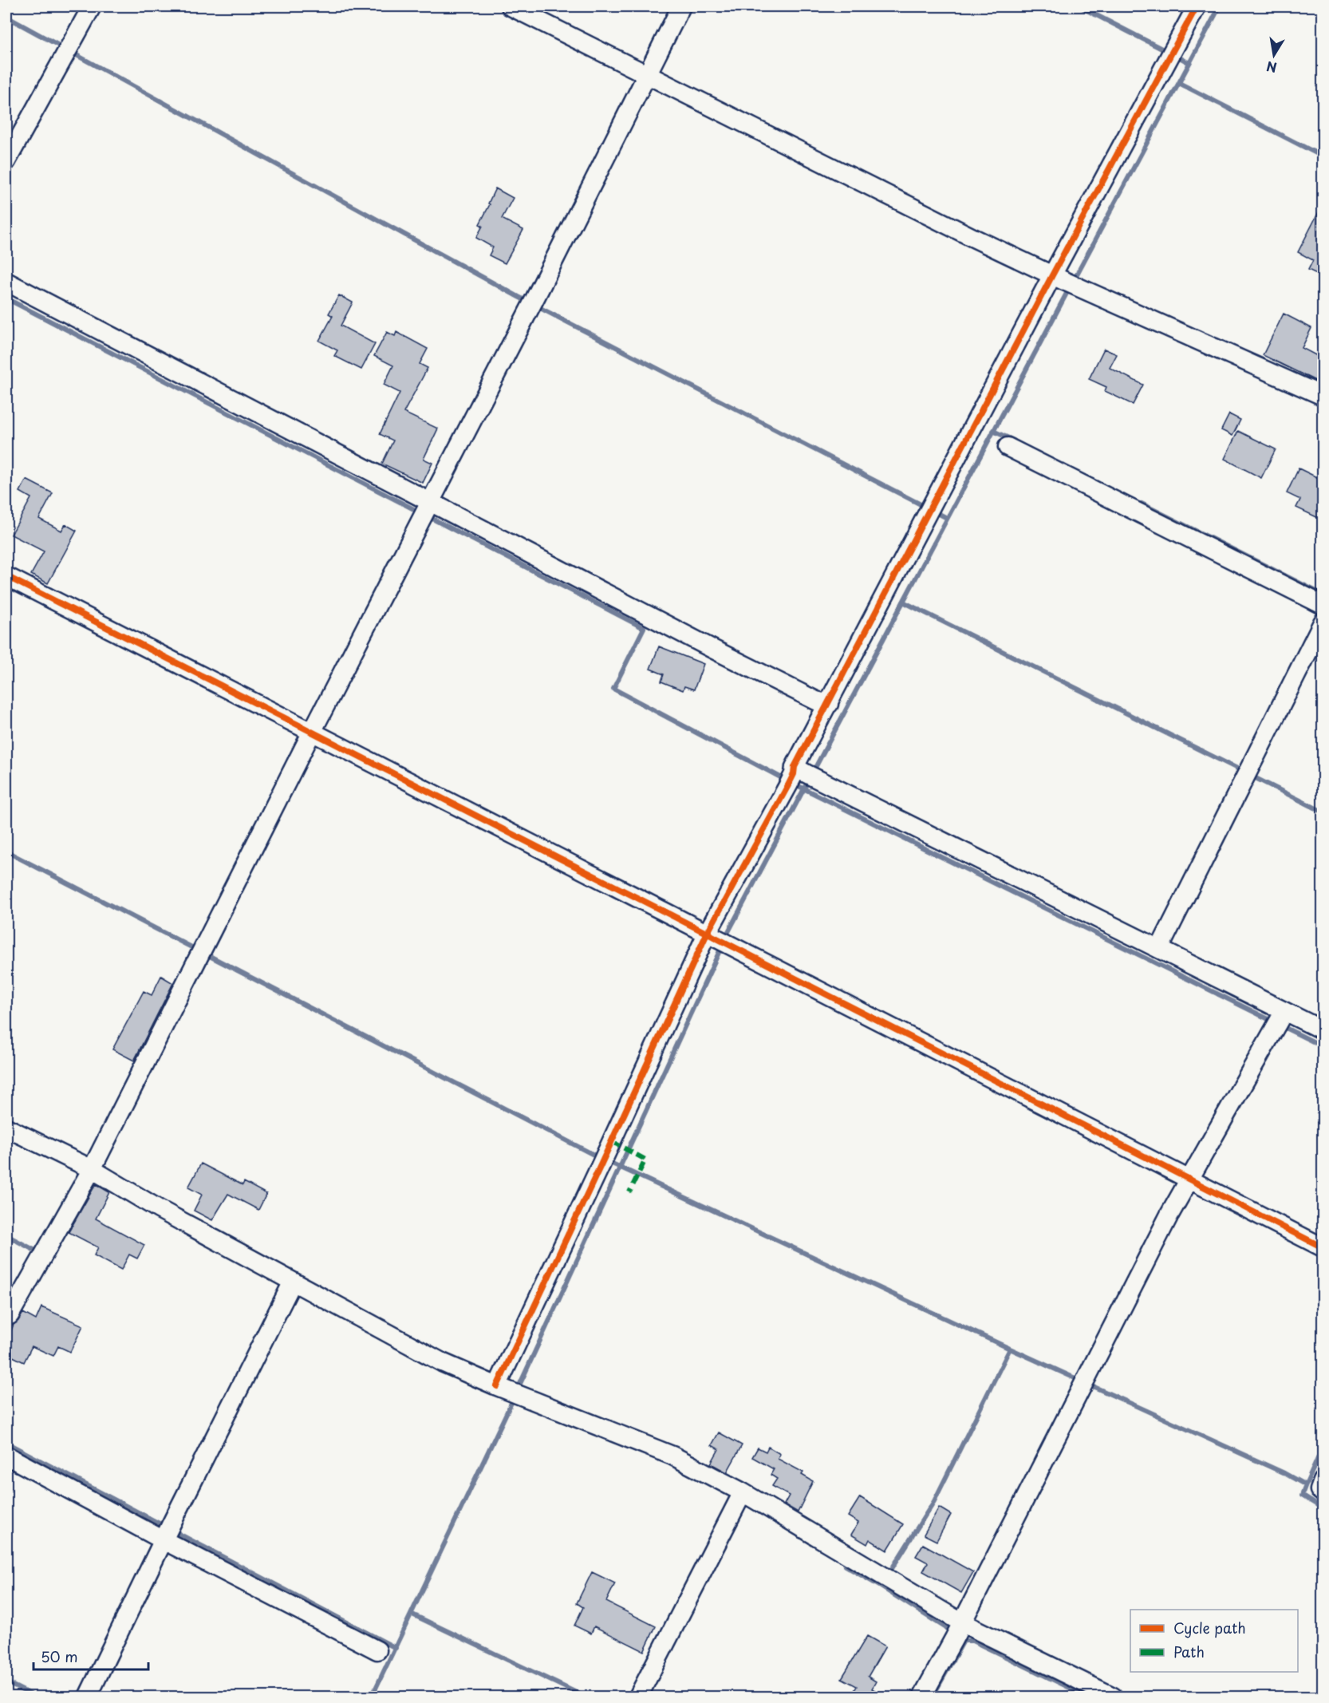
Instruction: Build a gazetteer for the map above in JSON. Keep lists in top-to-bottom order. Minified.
{"legend":["Cycle path","Path"],"scale_bar":"50 m","north":"bottom"}
